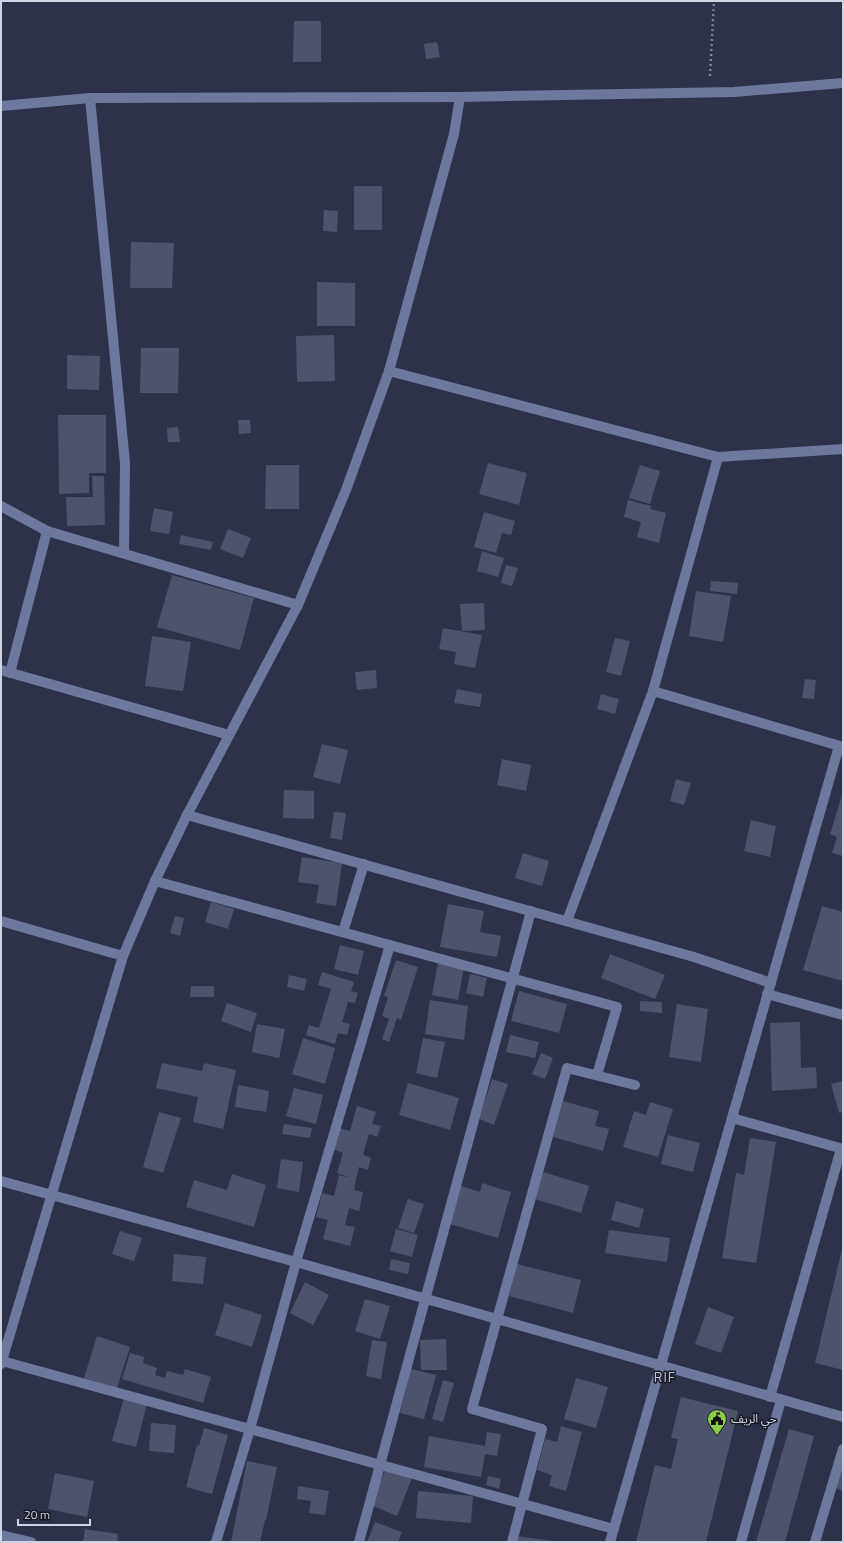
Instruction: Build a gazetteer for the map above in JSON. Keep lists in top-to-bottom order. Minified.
{"districts":["RIF"],"places":{"public building":["حي الريف"]},"scale_bar":"20 m"}
